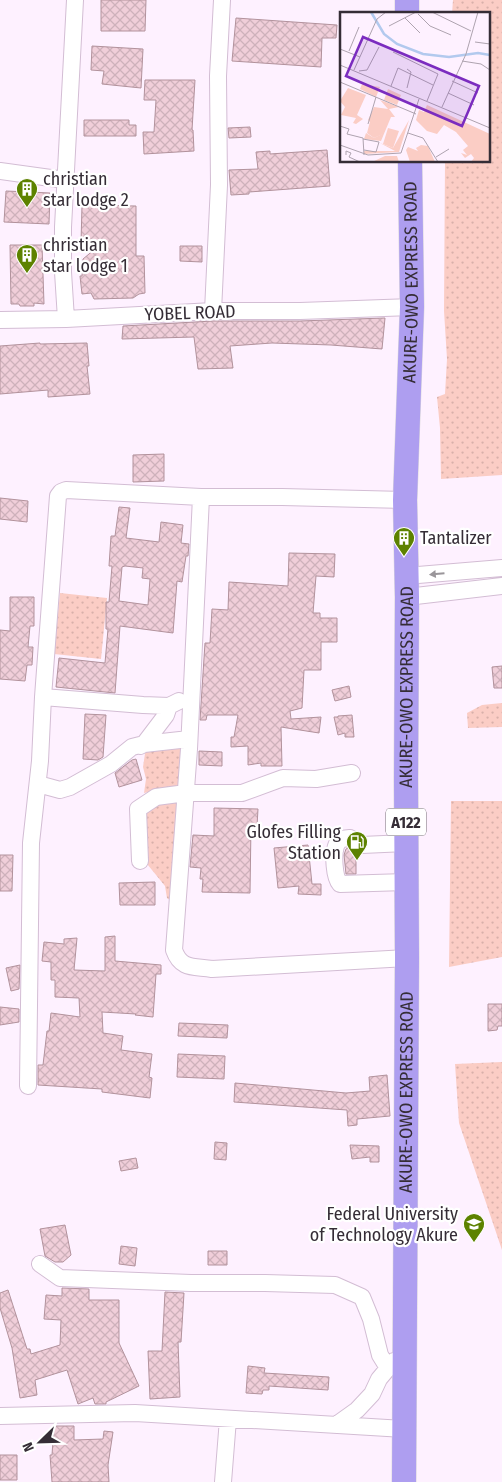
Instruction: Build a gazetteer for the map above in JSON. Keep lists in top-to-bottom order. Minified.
{"streets":{"highway":["AKURE-OWO EXPRESS ROAD","A122"],"street":["YOBEL ROAD"]},"crossings":[["AKURE-OWO EXPRESS ROAD","YOBEL ROAD"]],"places":{"building":["christian star lodge 2","christian star lodge 1","Tantalizer"],"fuel station":["Glofes Filling Station"],"school or university":["Federal University of Technology Akure"]},"north":"bottom left"}
